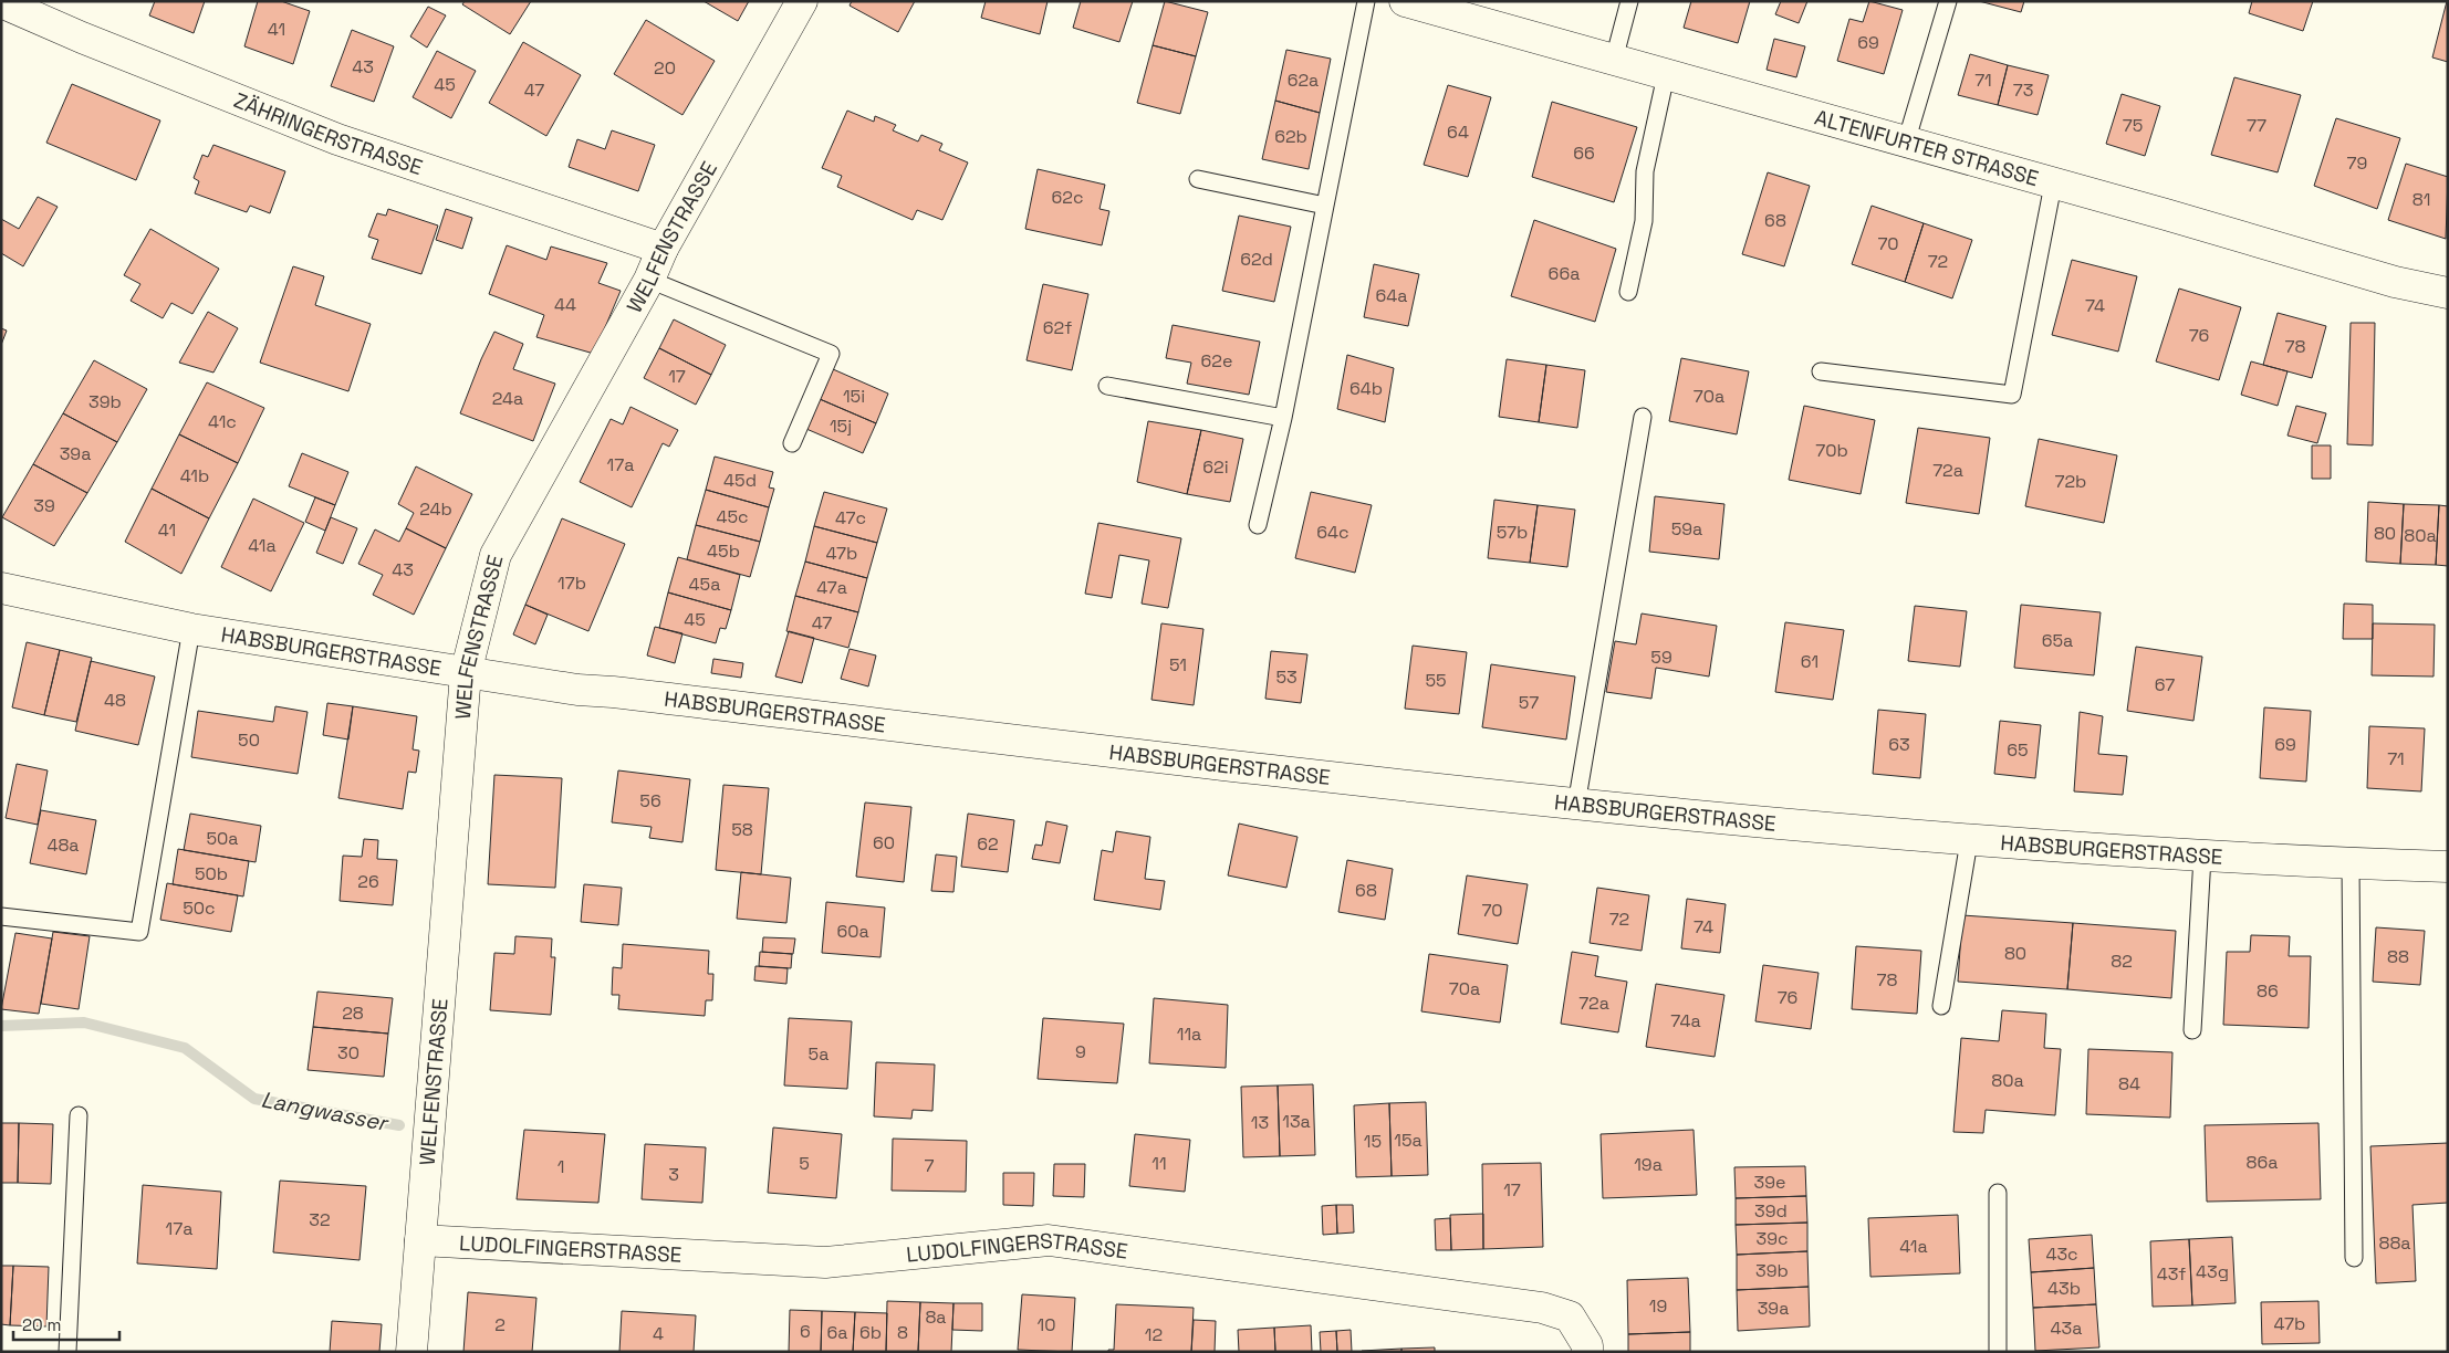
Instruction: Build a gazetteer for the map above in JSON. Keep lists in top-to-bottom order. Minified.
{"streets":{"street":["ZÄHRINGERSTRASSE","ALTENFURTER STRASSE","WELFENSTRASSE","HABSBURGERSTRASSE","LUDOLFINGERSTRASSE"]},"crossings":[["ZÄHRINGERSTRASSE","WELFENSTRASSE"],["WELFENSTRASSE","HABSBURGERSTRASSE"],["WELFENSTRASSE","LUDOLFINGERSTRASSE"]],"water":["Langwasser"],"house_numbers":["41","69","43","20","62a","71","45","47","73","75","77","64","62b","66","79","62c","81","68","70","62d","72","66a","64a","44","74","62f","76","78","62e","17","64b","15i","70a","24a","39b","41c","15j","70b","39a","17a","62i","72a","41b","45d","72b","39","24b","45c","47c","59a","41","64c","57b","80","80a","41a","45b","47b","43","17b","45a","47a","45","47","65a","59","61","51","53","55","67","48","57","50","63","69","65","71","56","58","50a","60","62","48a","50b","26","68","50c","70","72","74","60a","80","88","82","78","70a","86","76","72a","28","74a","11a","9","30","5a","80a","84","13a","13","15a","15","86a","5","11","19a","7","1","3","39e","17","39d","32","17a","39c","88a","41a","43c","39b","43g","43f","43b","19","39a","8a","47b","2","10","43a","6","6a","6b","8","4","12"],"scale_bar":"20 m"}
